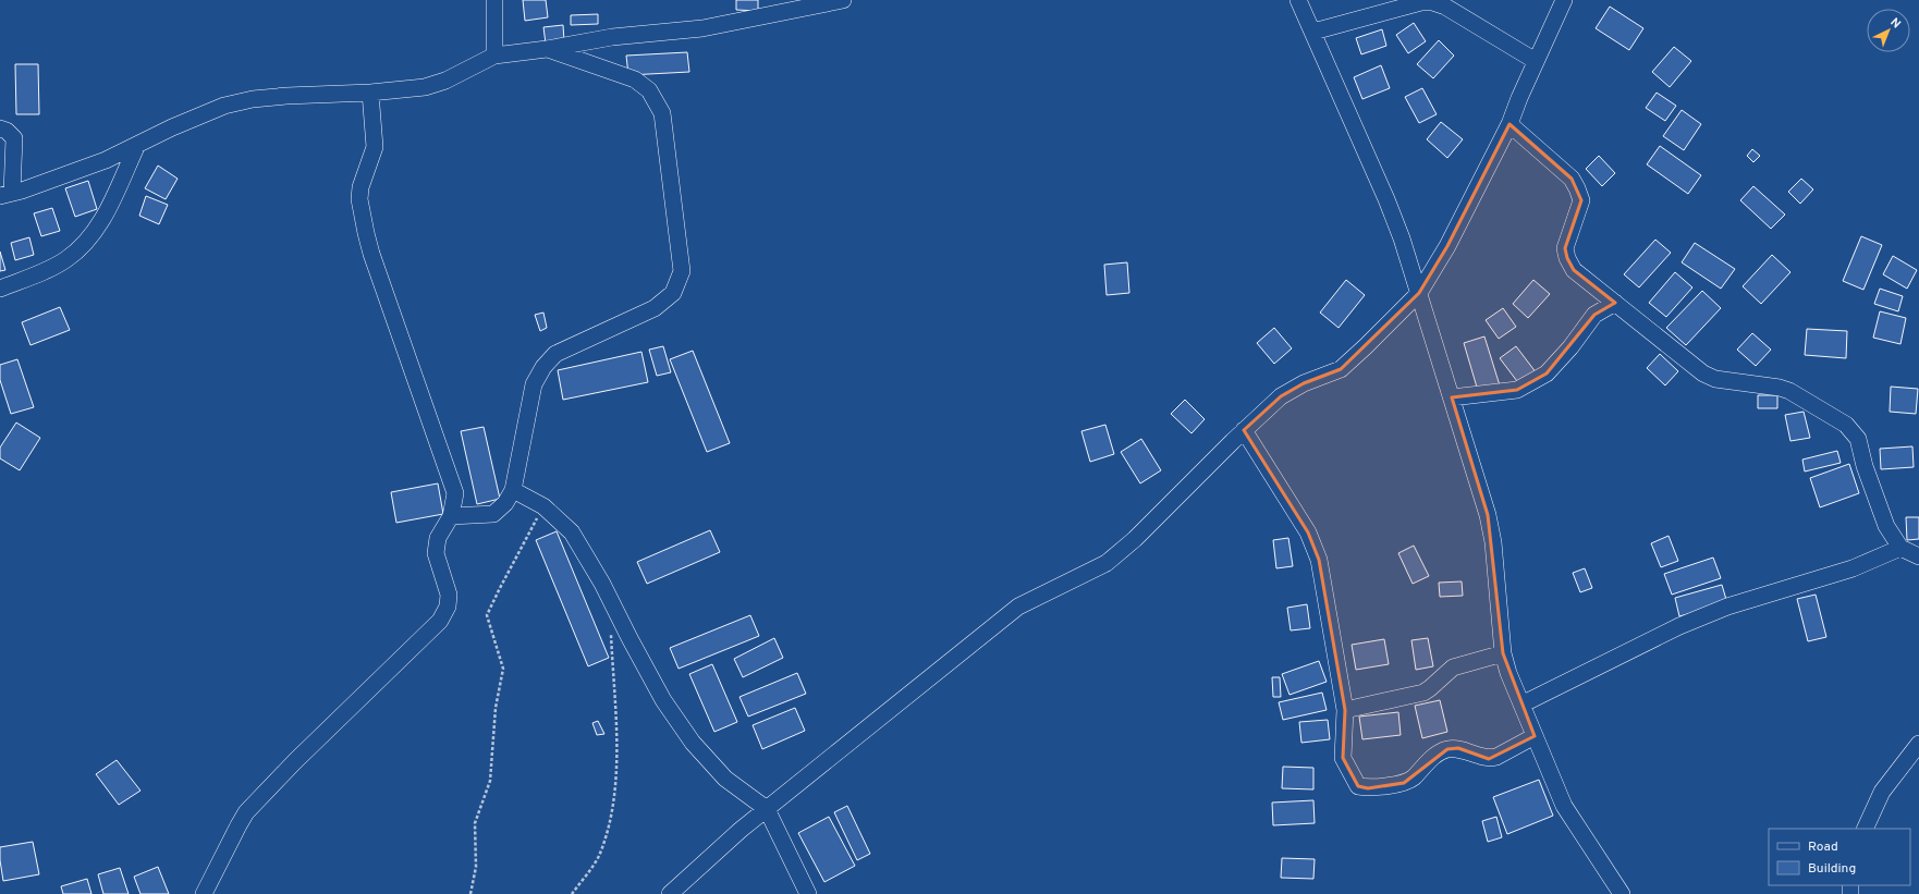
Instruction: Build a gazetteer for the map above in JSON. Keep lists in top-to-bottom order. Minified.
{"legend":["Road","Building"],"north":"top right"}
